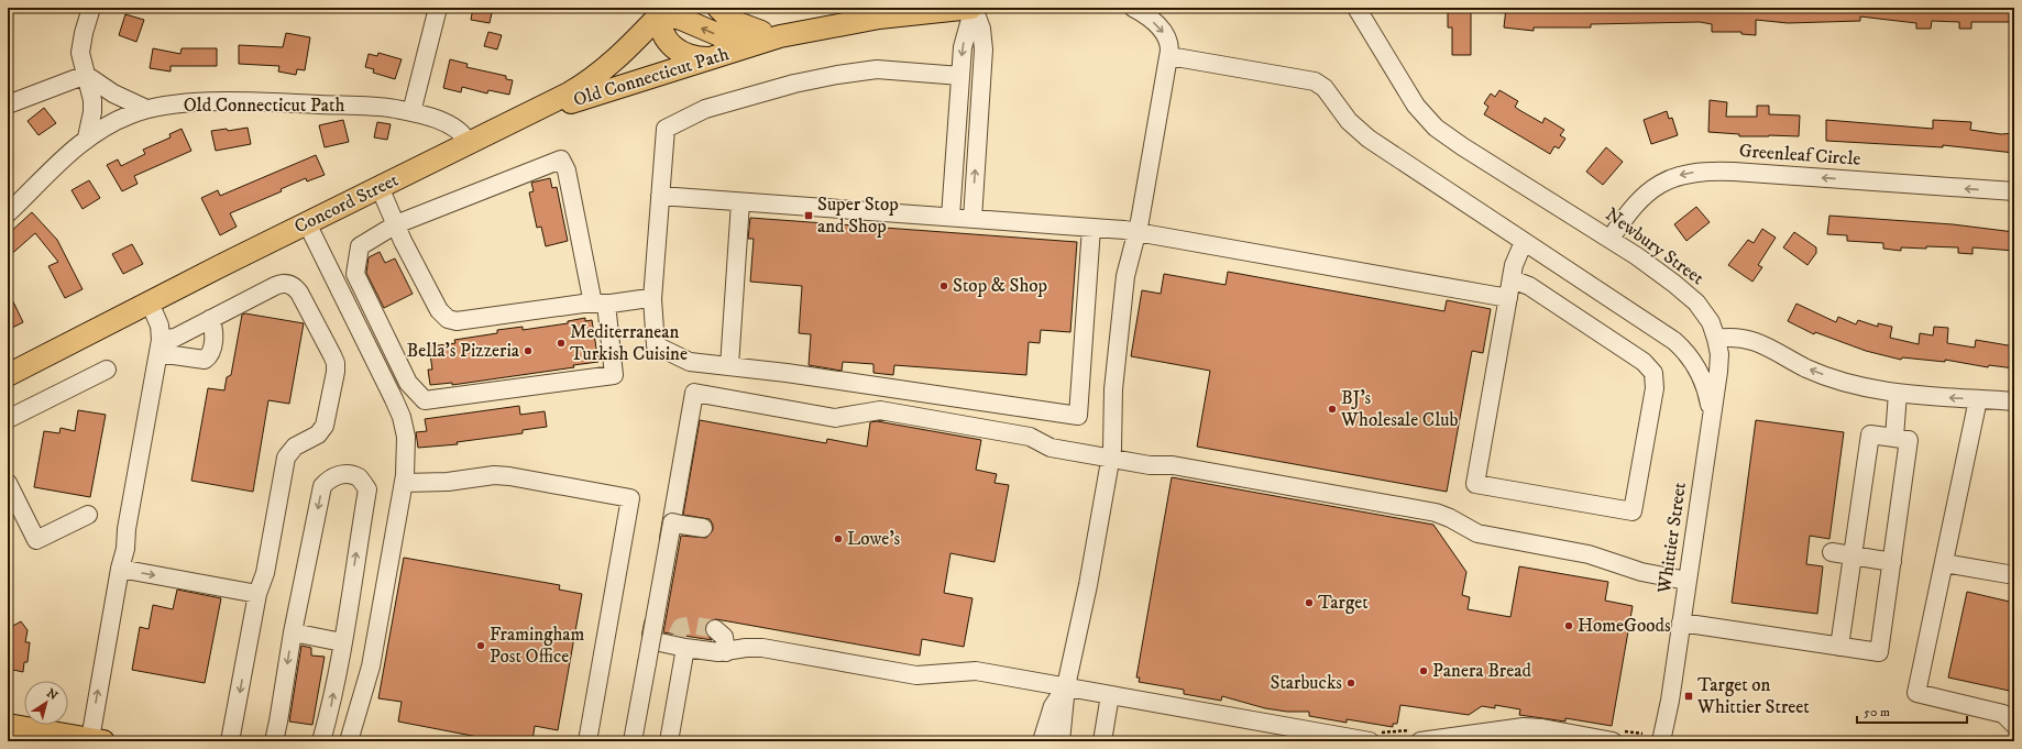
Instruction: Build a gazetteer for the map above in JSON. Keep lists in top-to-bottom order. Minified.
{"streets":{"main road":["Old Connecticut Path","Concord Street"],"street":["Greenleaf Circle","Newbury Street","Whittier Street"]},"crossings":[["Old Connecticut Path","Concord Street"],["Greenleaf Circle","Newbury Street"],["Newbury Street","Whittier Street"]],"one_way":["Greenleaf Circle"],"places":{"transit":["Super Stop and Shop","Target on Whittier Street"],"other":["Stop & Shop","Mediterranean Turkish Cuisine","Bella's Pizzeria","BJ's Wholesale Club","Lowe's","Target","HomeGoods","Framingham Post Office","Panera Bread","Starbucks"]},"scale_bar":"50 m","north":"top right"}
